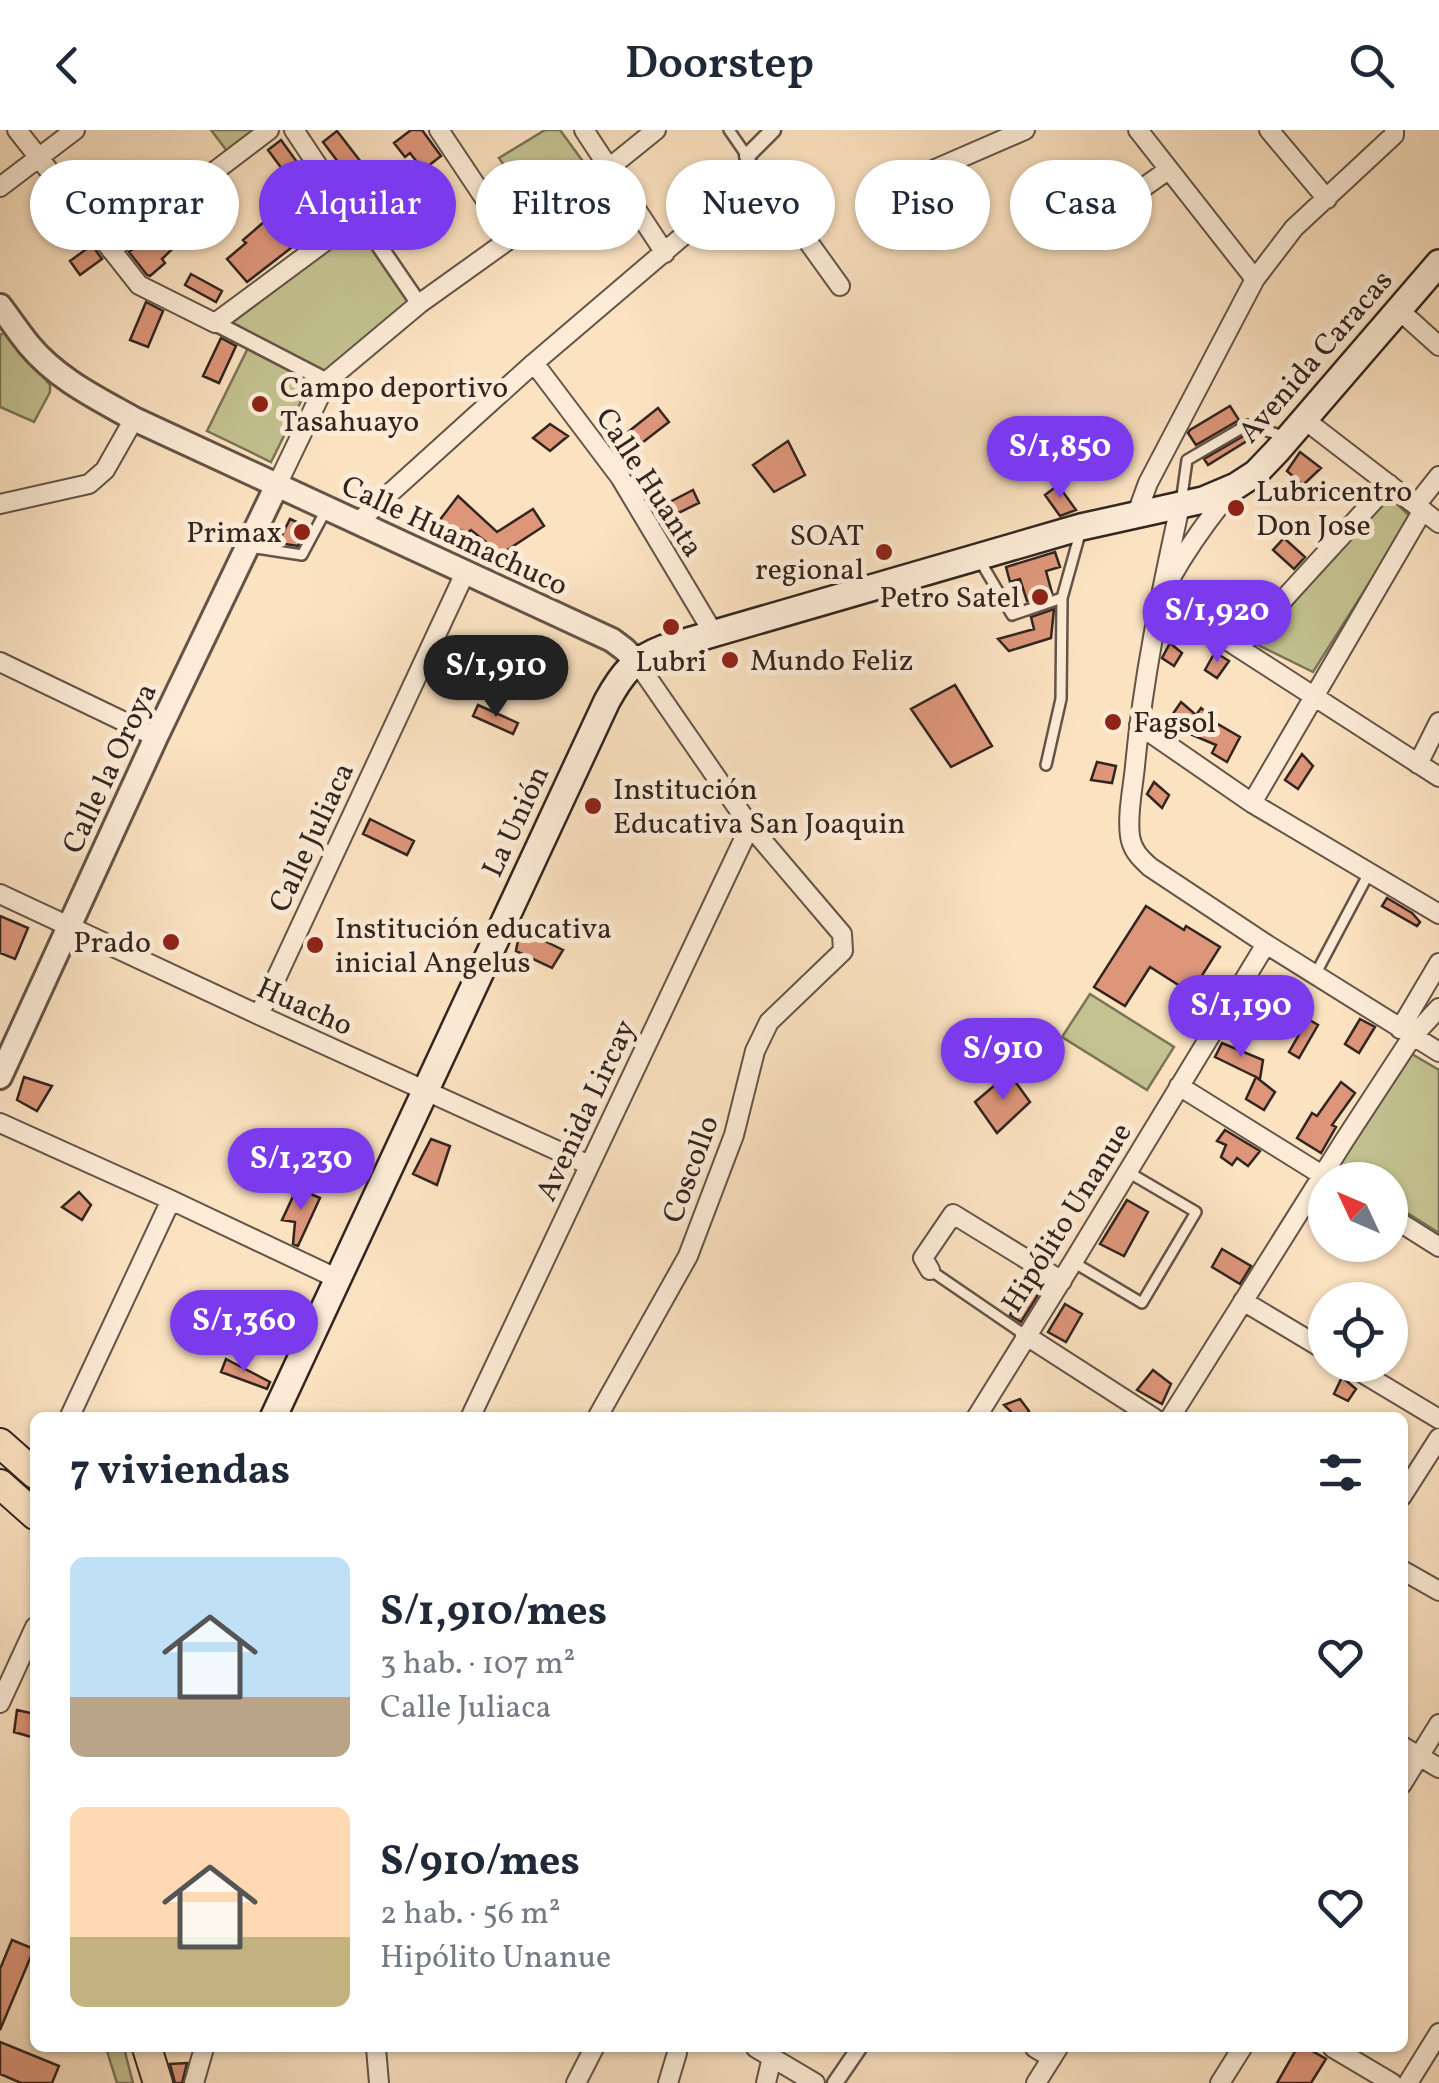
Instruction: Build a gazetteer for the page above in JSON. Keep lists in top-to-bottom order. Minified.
{"streets":{"main road":["Avenida Caracas","La Unión"],"street":["Calle Huanta","Calle Huamachuco","Calle la Oroya","Calle Juliaca","Huacho","Avenida Lircay","Coscollo","Hipólito Unanue"]},"crossings":[["Calle Huamachuco","Calle la Oroya"],["Calle Huamachuco","La Unión"],["Calle Huamachuco","Calle Juliaca"],["Calle Huamachuco","Avenida Lircay"],["Calle Huamachuco","Coscollo"],["Calle la Oroya","Huacho"],["La Unión","Huacho"],["Calle Juliaca","Huacho"],["Huacho","Avenida Lircay"]],"places":["Campo deportivo Tasahuayo","Lubricentro Don Jose","Primax","SOAT regional","Petro Satel","Lubri","Mundo Feliz","Fagsol","Institución Educativa San Joaquin","Prado","Institución educativa inicial Angelus"],"north":"top left","page":{"header":"Doorstep","chip":["Comprar","Alquilar","Filtros","Nuevo","Piso","Casa"],"price":["S/1,850","S/1,920","S/1,910","S/1,190","S/910","S/1,230","S/1,360"],"heading":"7 viviendas","list":[{"name":"S/1,910/mes","note":"3 hab. · 107 m² · Calle Juliaca"},{"name":"S/910/mes","note":"2 hab. · 56 m² · Hipólito Unanue"}]}}
